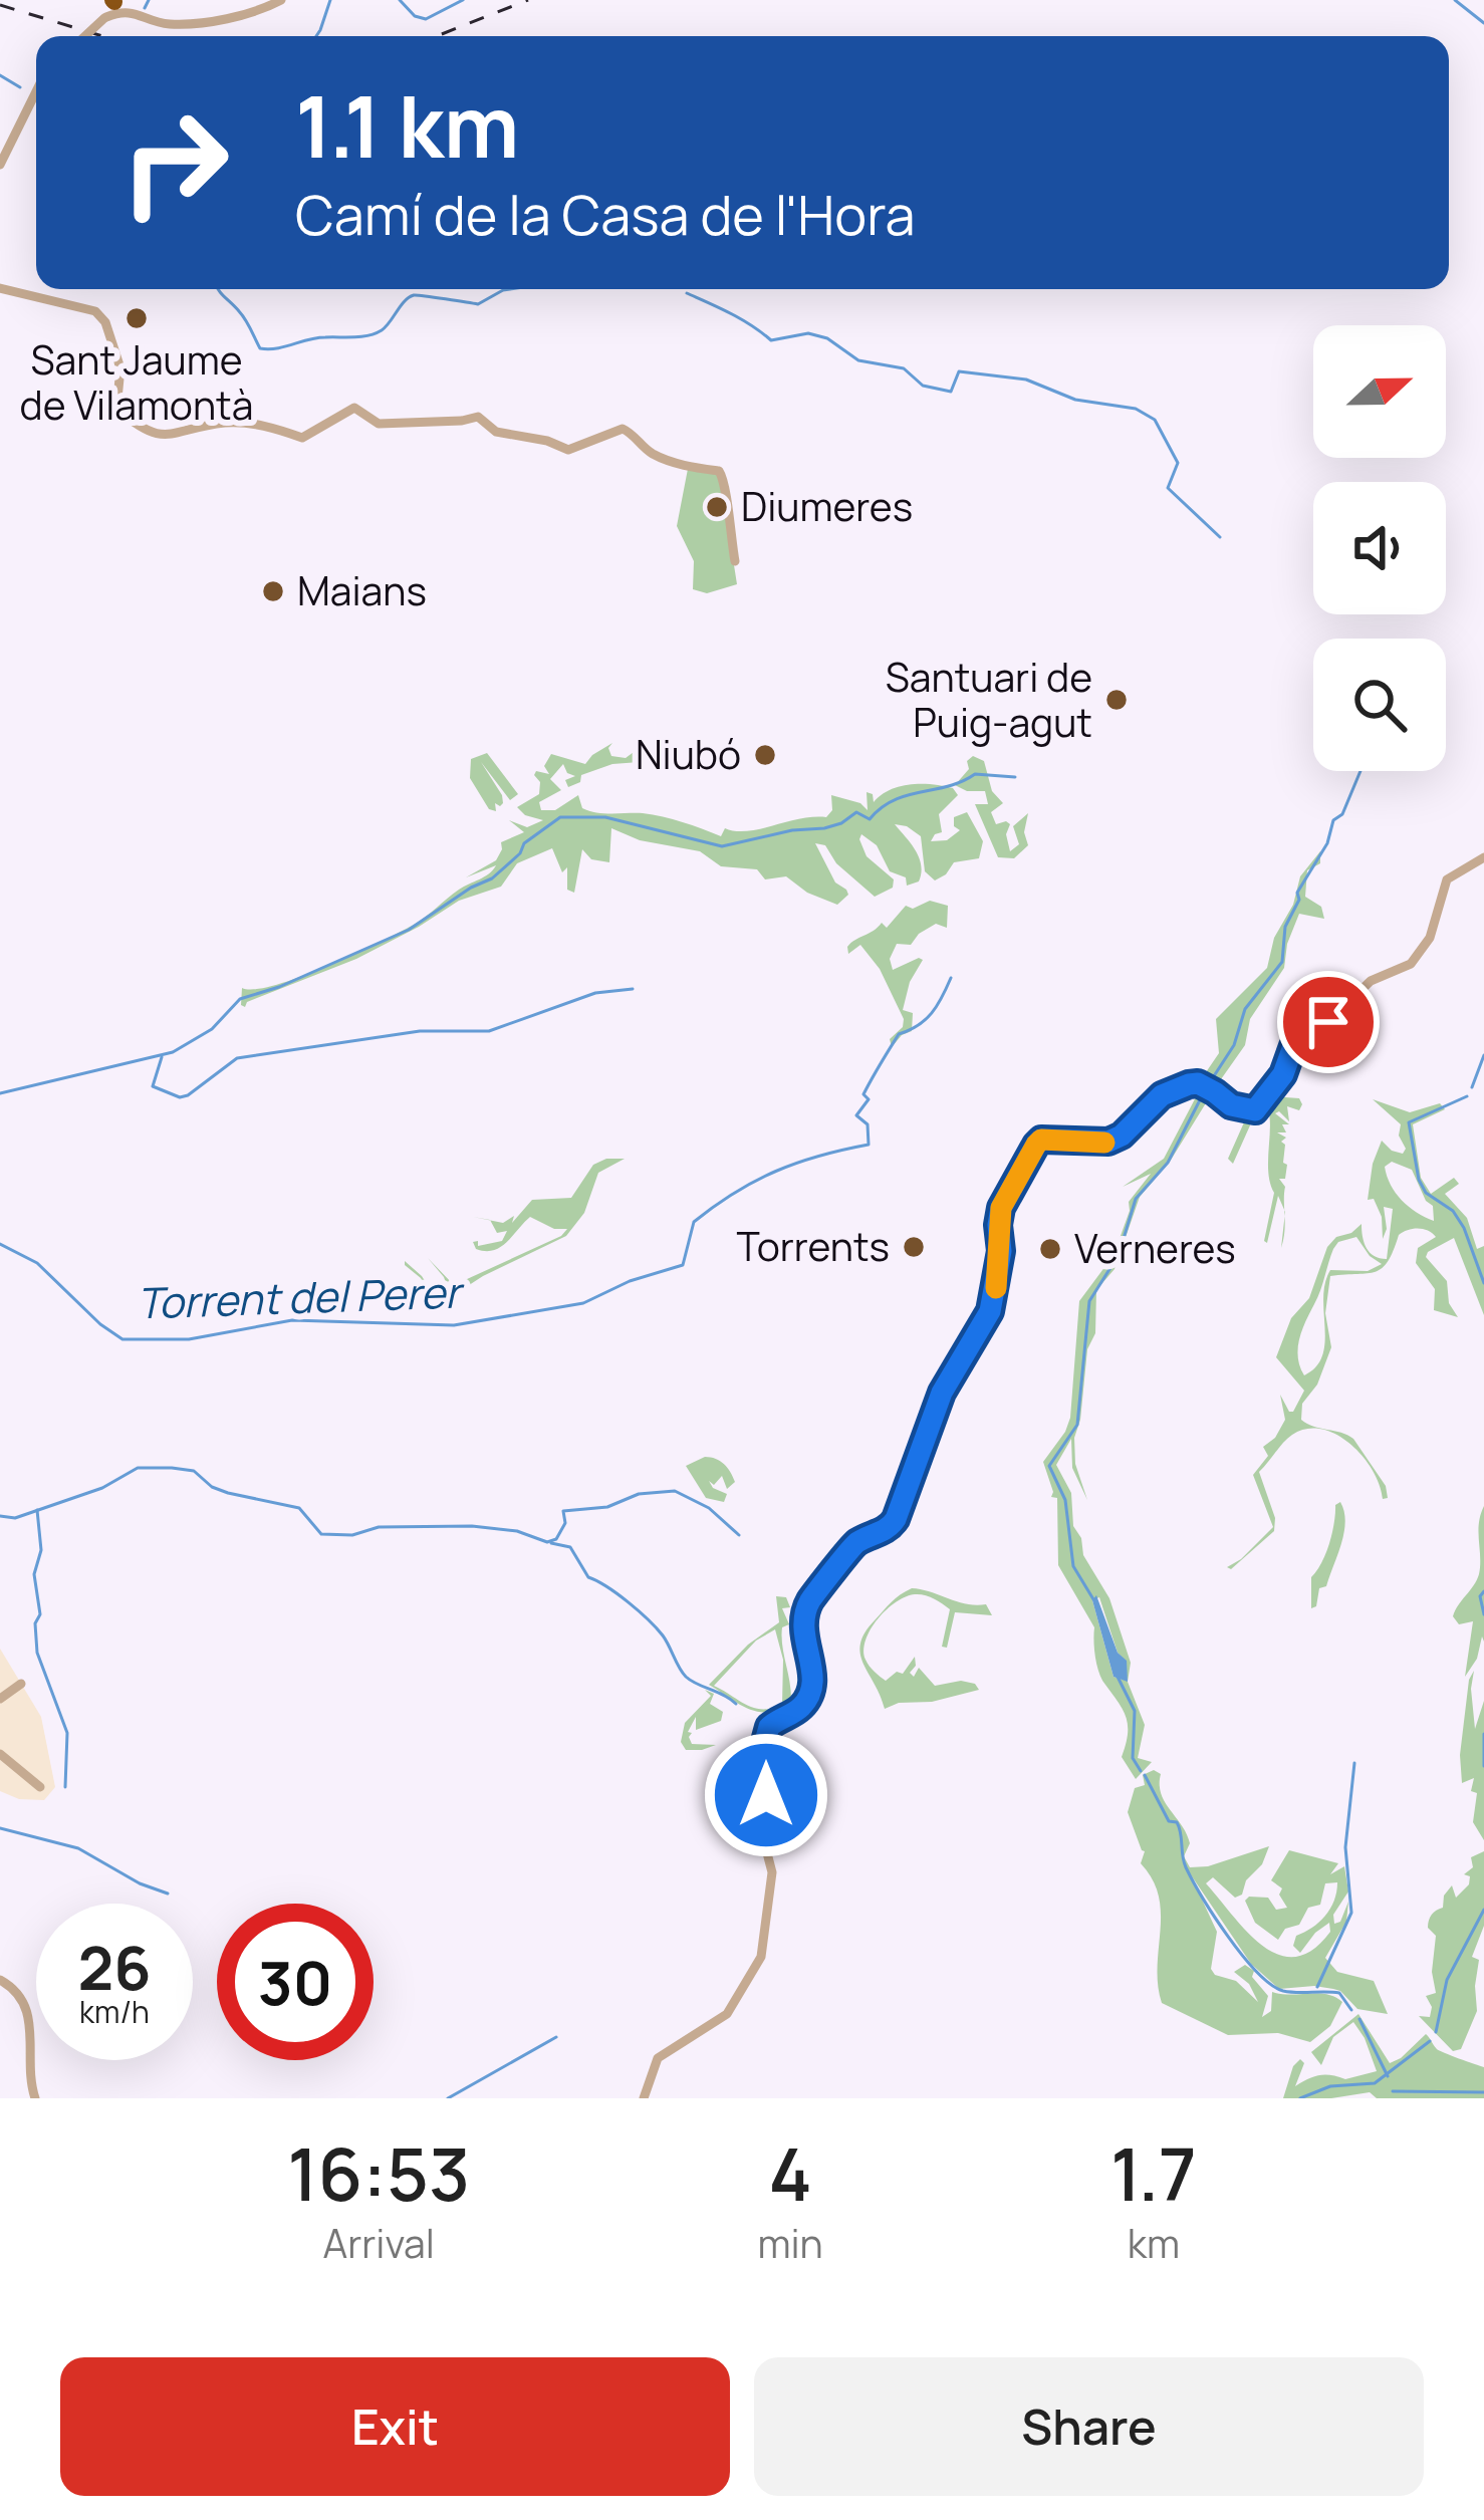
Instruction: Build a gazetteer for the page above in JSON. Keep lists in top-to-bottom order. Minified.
{"water":["Torrent del Perer"],"places":["Sant Jaume de Vilamontà","Diumeres","Maians","Santuari de Puig-agut","Niubó","Torrents","Verneres"],"north":"right","page":{"turn":["1.1 km","Camí de la Casa de l'Hora"],"speed":"26 km/h","limit":"30","eta":["16:53","Arrival","4","min","1.7","km"],"buttons":["Exit","Share"]}}
